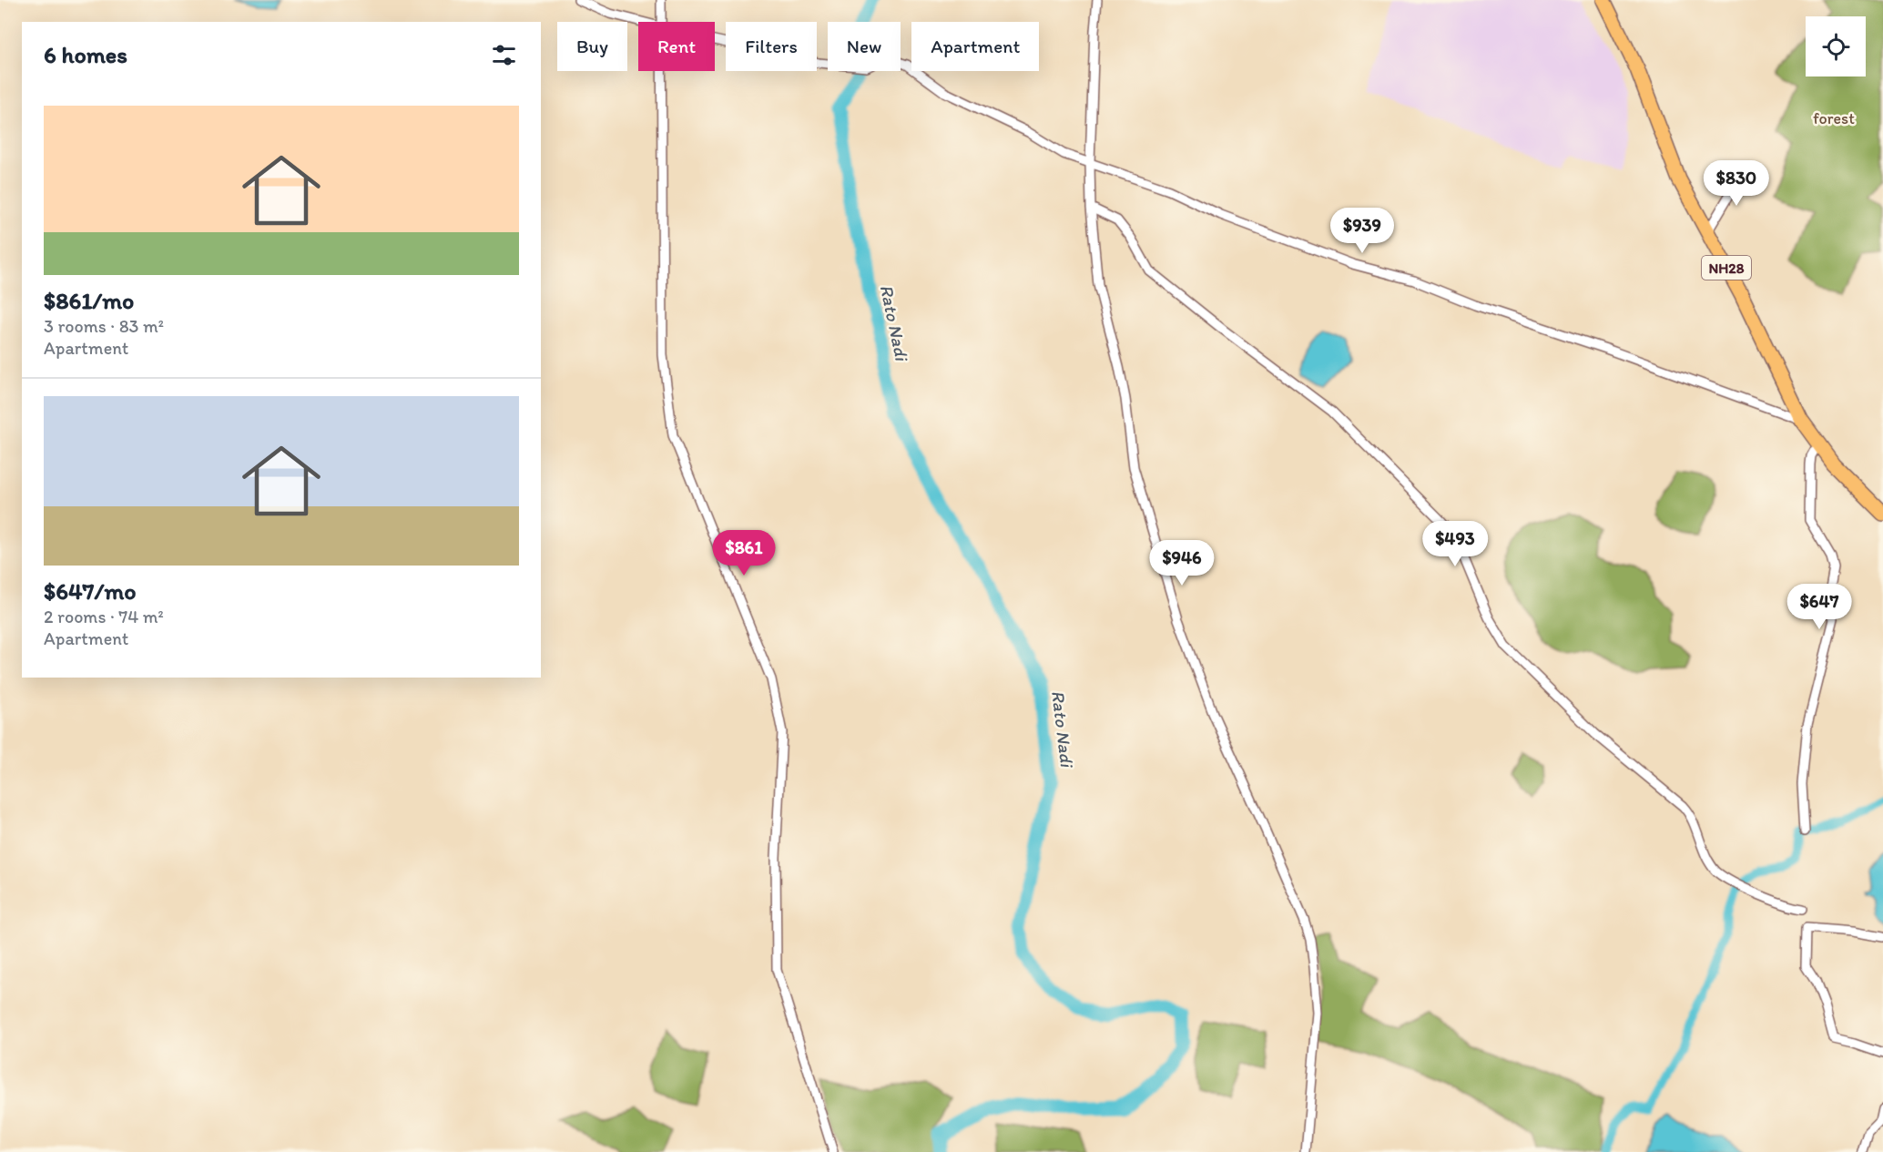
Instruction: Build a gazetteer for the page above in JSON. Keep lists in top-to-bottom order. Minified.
{"streets":{"main road":["NH28"]},"water":["Rato Nadi"],"parks":["forest"],"page":{"chip":["Buy","Rent","Filters","New","Apartment"],"heading":"6 homes","list":[{"name":"$861/mo","note":"3 rooms · 83 m² · Apartment"},{"name":"$647/mo","note":"2 rooms · 74 m² · Apartment"}],"price":["$830","$939","$493","$861","$946","$647"]}}
